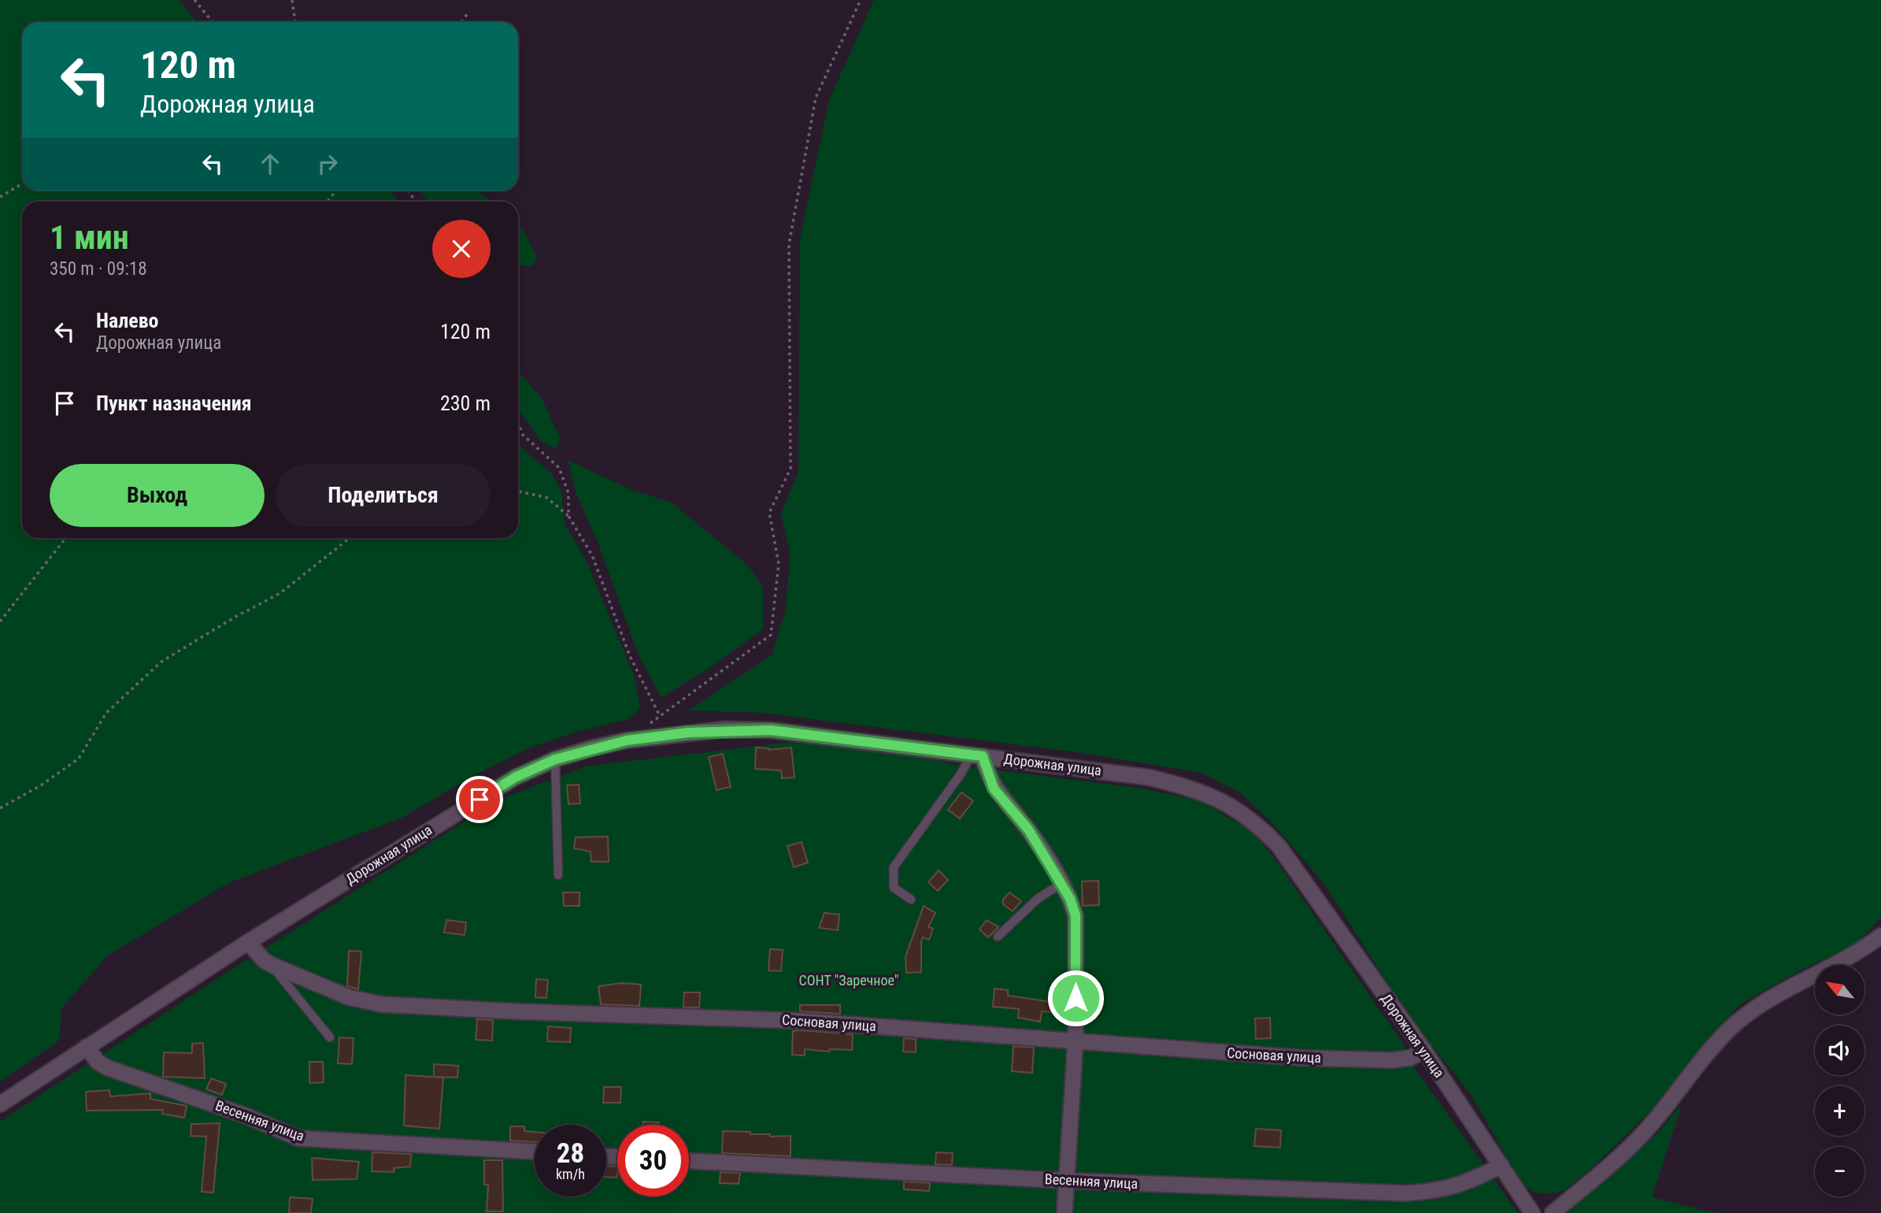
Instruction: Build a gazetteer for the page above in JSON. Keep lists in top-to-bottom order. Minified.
{"streets":{"street":["Дорожная улица","Сосновая улица","Весенняя улица"]},"crossings":[["Дорожная улица","Сосновая улица"],["Дорожная улица","Весенняя улица"]],"parks":["СОНТ \"Заречное\""],"north":"top left","page":{"turn":["120 m","Дорожная улица"],"heading":["1 мин","350 m · 09:18"],"list":[{"name":"Налево","note":"Дорожная улица","value":"120 m"},{"name":"Пункт назначения","value":"230 m"}],"buttons":["Выход","Поделиться"],"map_buttons":["+","−"],"speed":"28 km/h","limit":"30"}}
